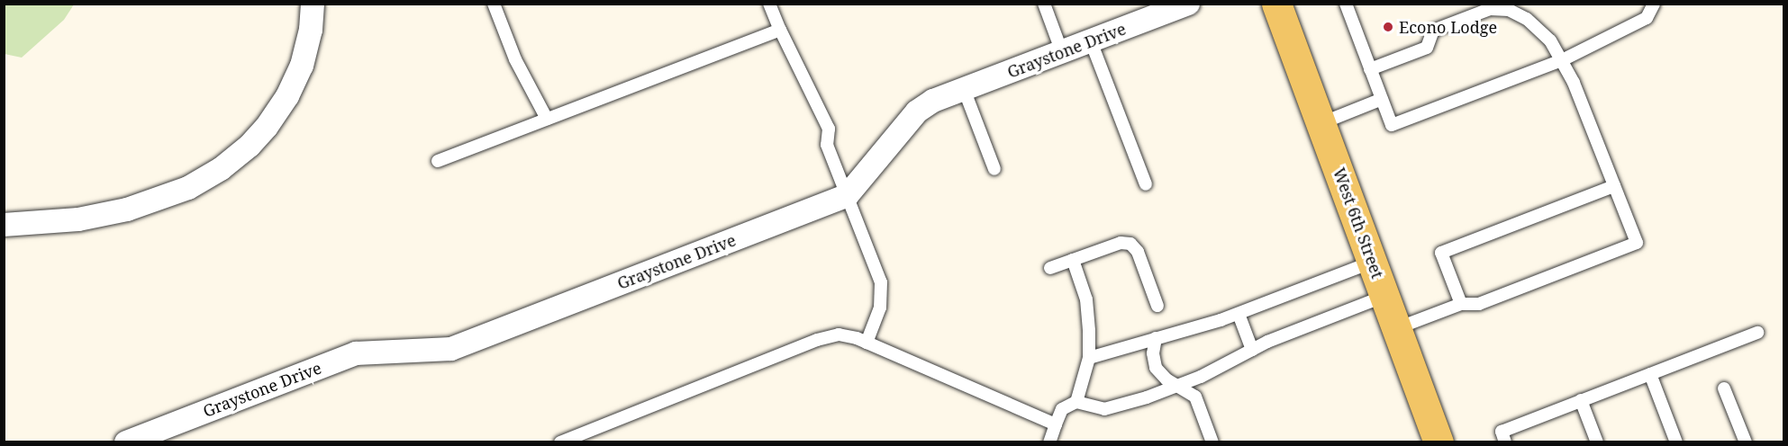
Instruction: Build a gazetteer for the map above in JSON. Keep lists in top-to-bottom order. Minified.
{"streets":{"main road":["West 6th Street"],"street":["Graystone Drive"]},"places":["Econo Lodge"]}
